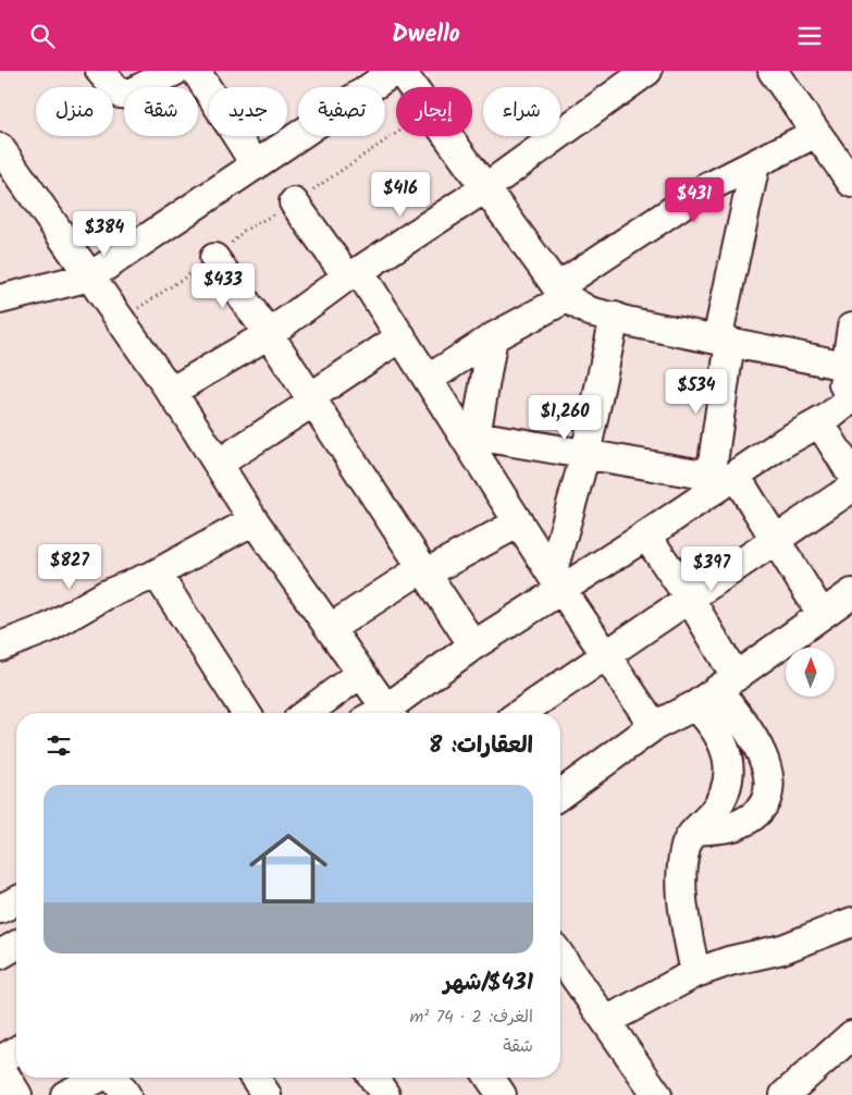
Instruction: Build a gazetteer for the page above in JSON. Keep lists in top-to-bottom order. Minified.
{"north":"top","page":{"header":"Dwello","chip":["شراء","إيجار","تصفية","جديد","شقة","منزل"],"price":["$416","$431","$384","$433","$534","$1,260","$827","$397"],"heading":"العقارات: 8","list":[{"name":"$431/شهر","note":"الغرف: 2 · 74 m² · شقة"}]}}
